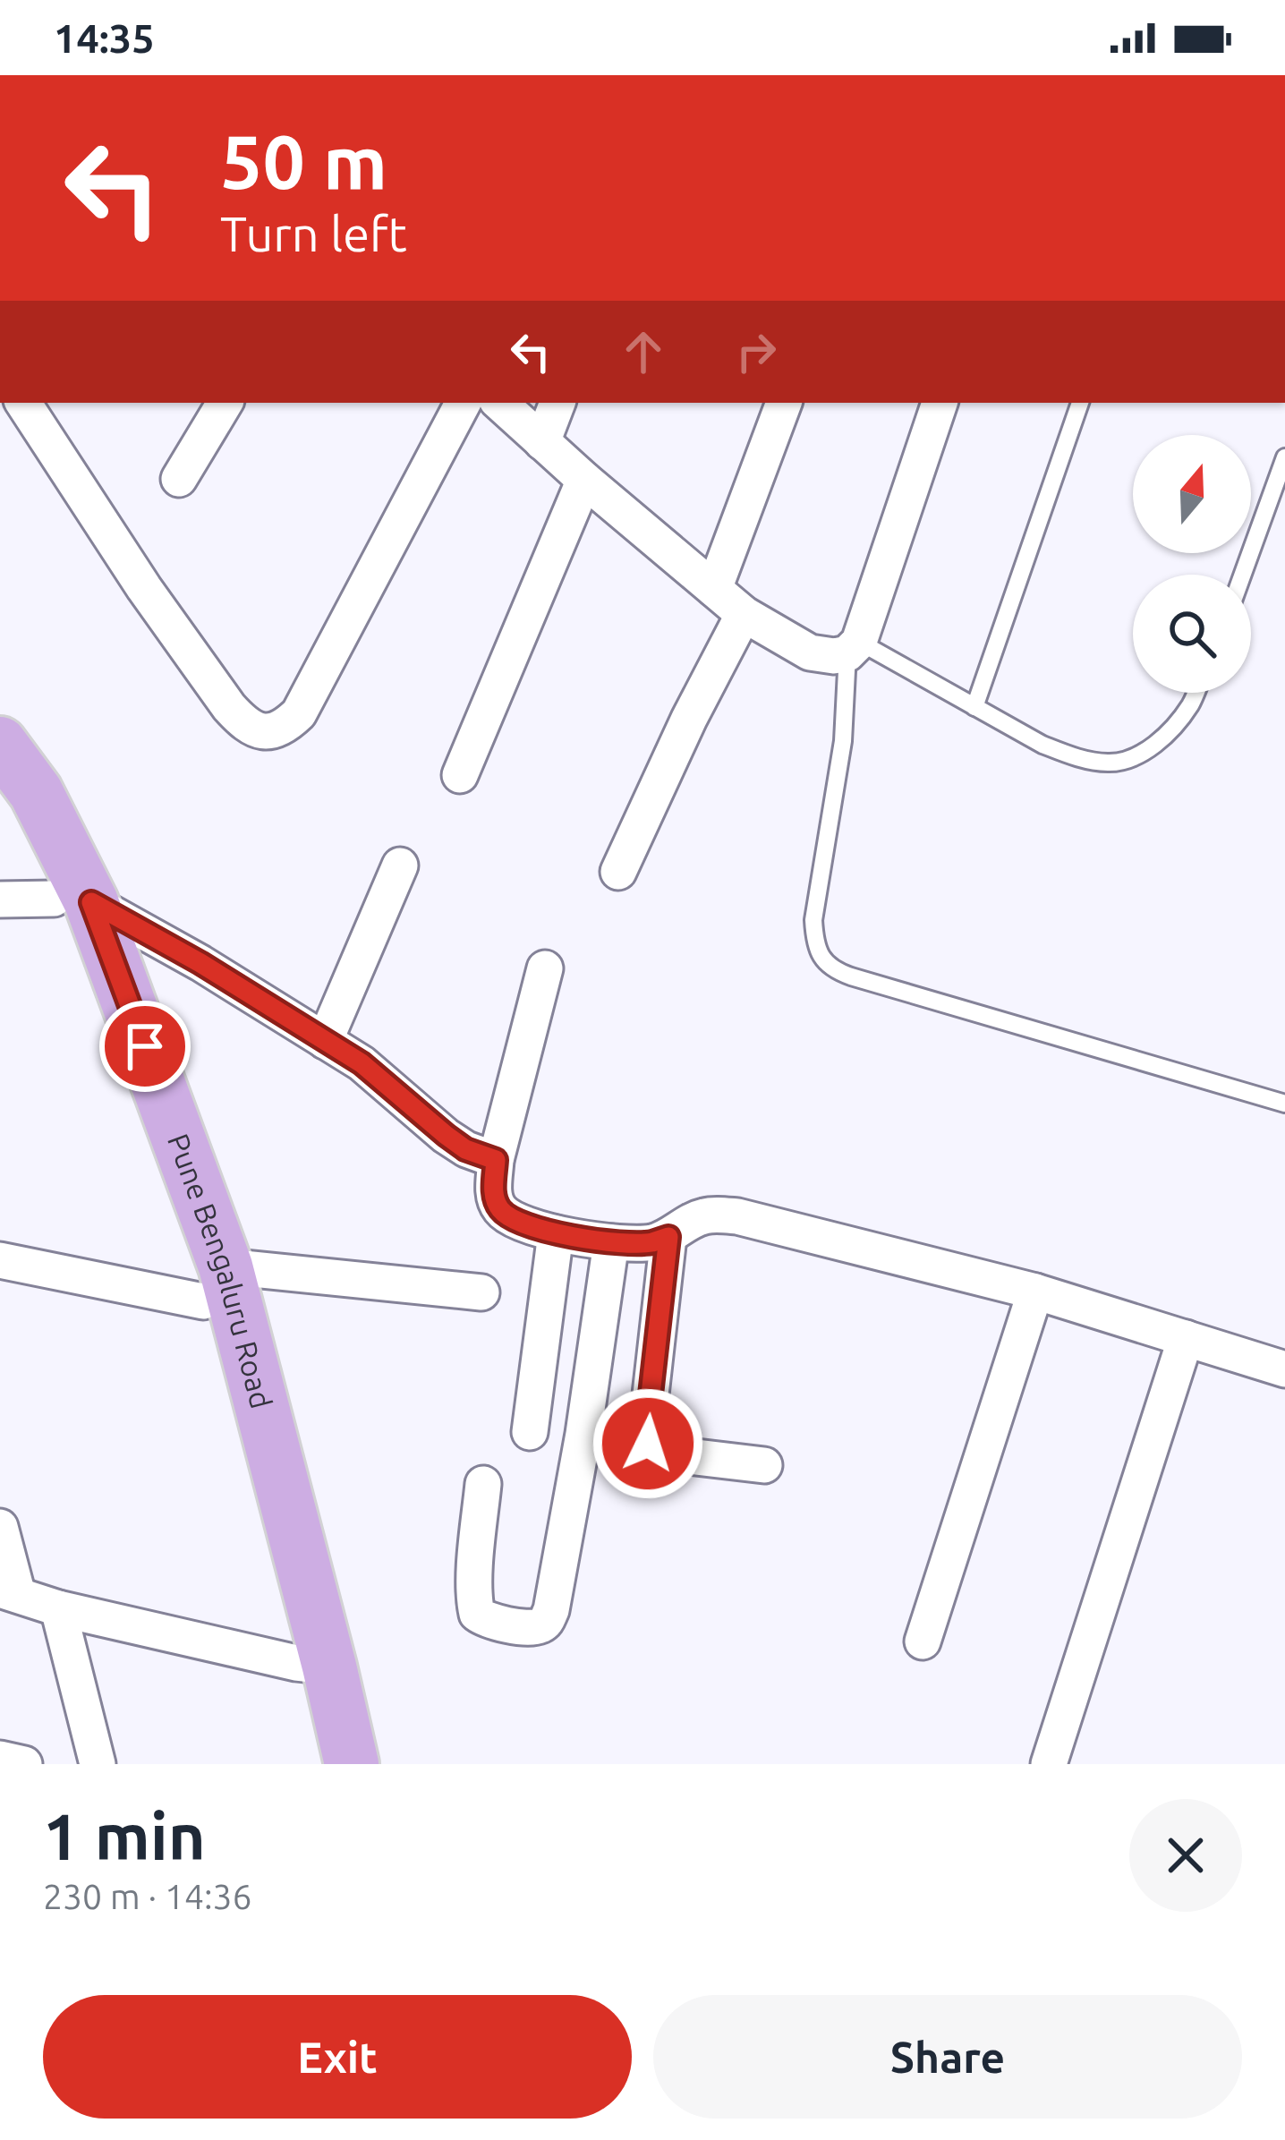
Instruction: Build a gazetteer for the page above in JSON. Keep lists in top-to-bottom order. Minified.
{"north":"top","page":{"status":"14:35","turn":["50 m","Turn left"],"heading":["1 min","230 m · 14:36"],"buttons":["Exit","Share"]}}
